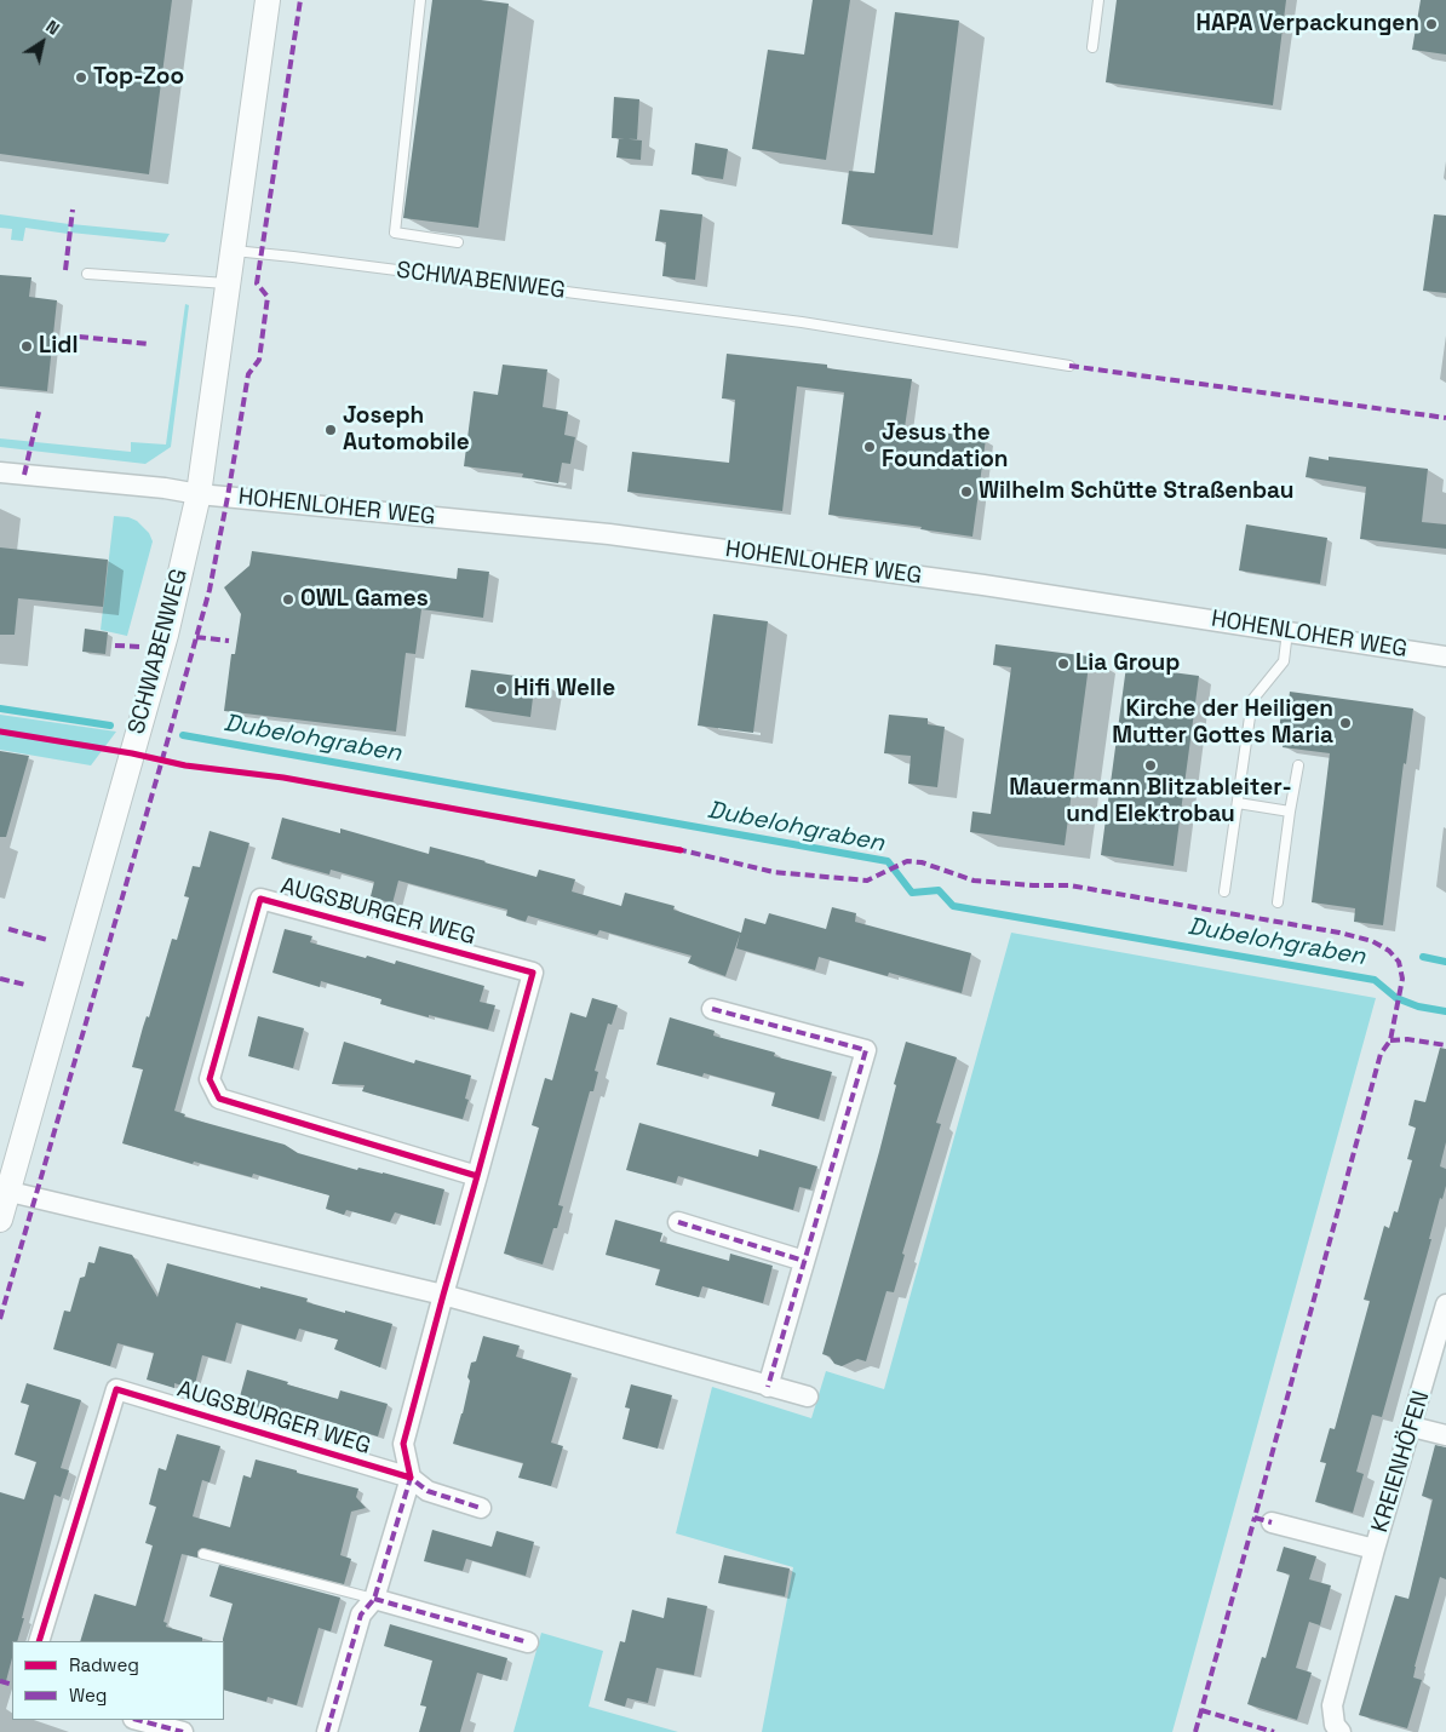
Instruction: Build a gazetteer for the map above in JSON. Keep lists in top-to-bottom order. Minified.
{"streets":{"street":["SCHWABENWEG","HOHENLOHER WEG","AUGSBURGER WEG","KREIENHÖFEN"]},"crossings":[["SCHWABENWEG","HOHENLOHER WEG"]],"water":["Dubelohgraben"],"places":["HAPA Verpackungen","Top-Zoo","Lidl","Joseph Automobile","Jesus the Foundation","Wilhelm Schütte Straßenbau","OWL Games","Lia Group","Hifi Welle","Kirche der Heiligen Mutter Gottes Maria","Mauermann Blitzableiter- und Elektrobau"],"legend":["Radweg","Weg"],"north":"top right"}
